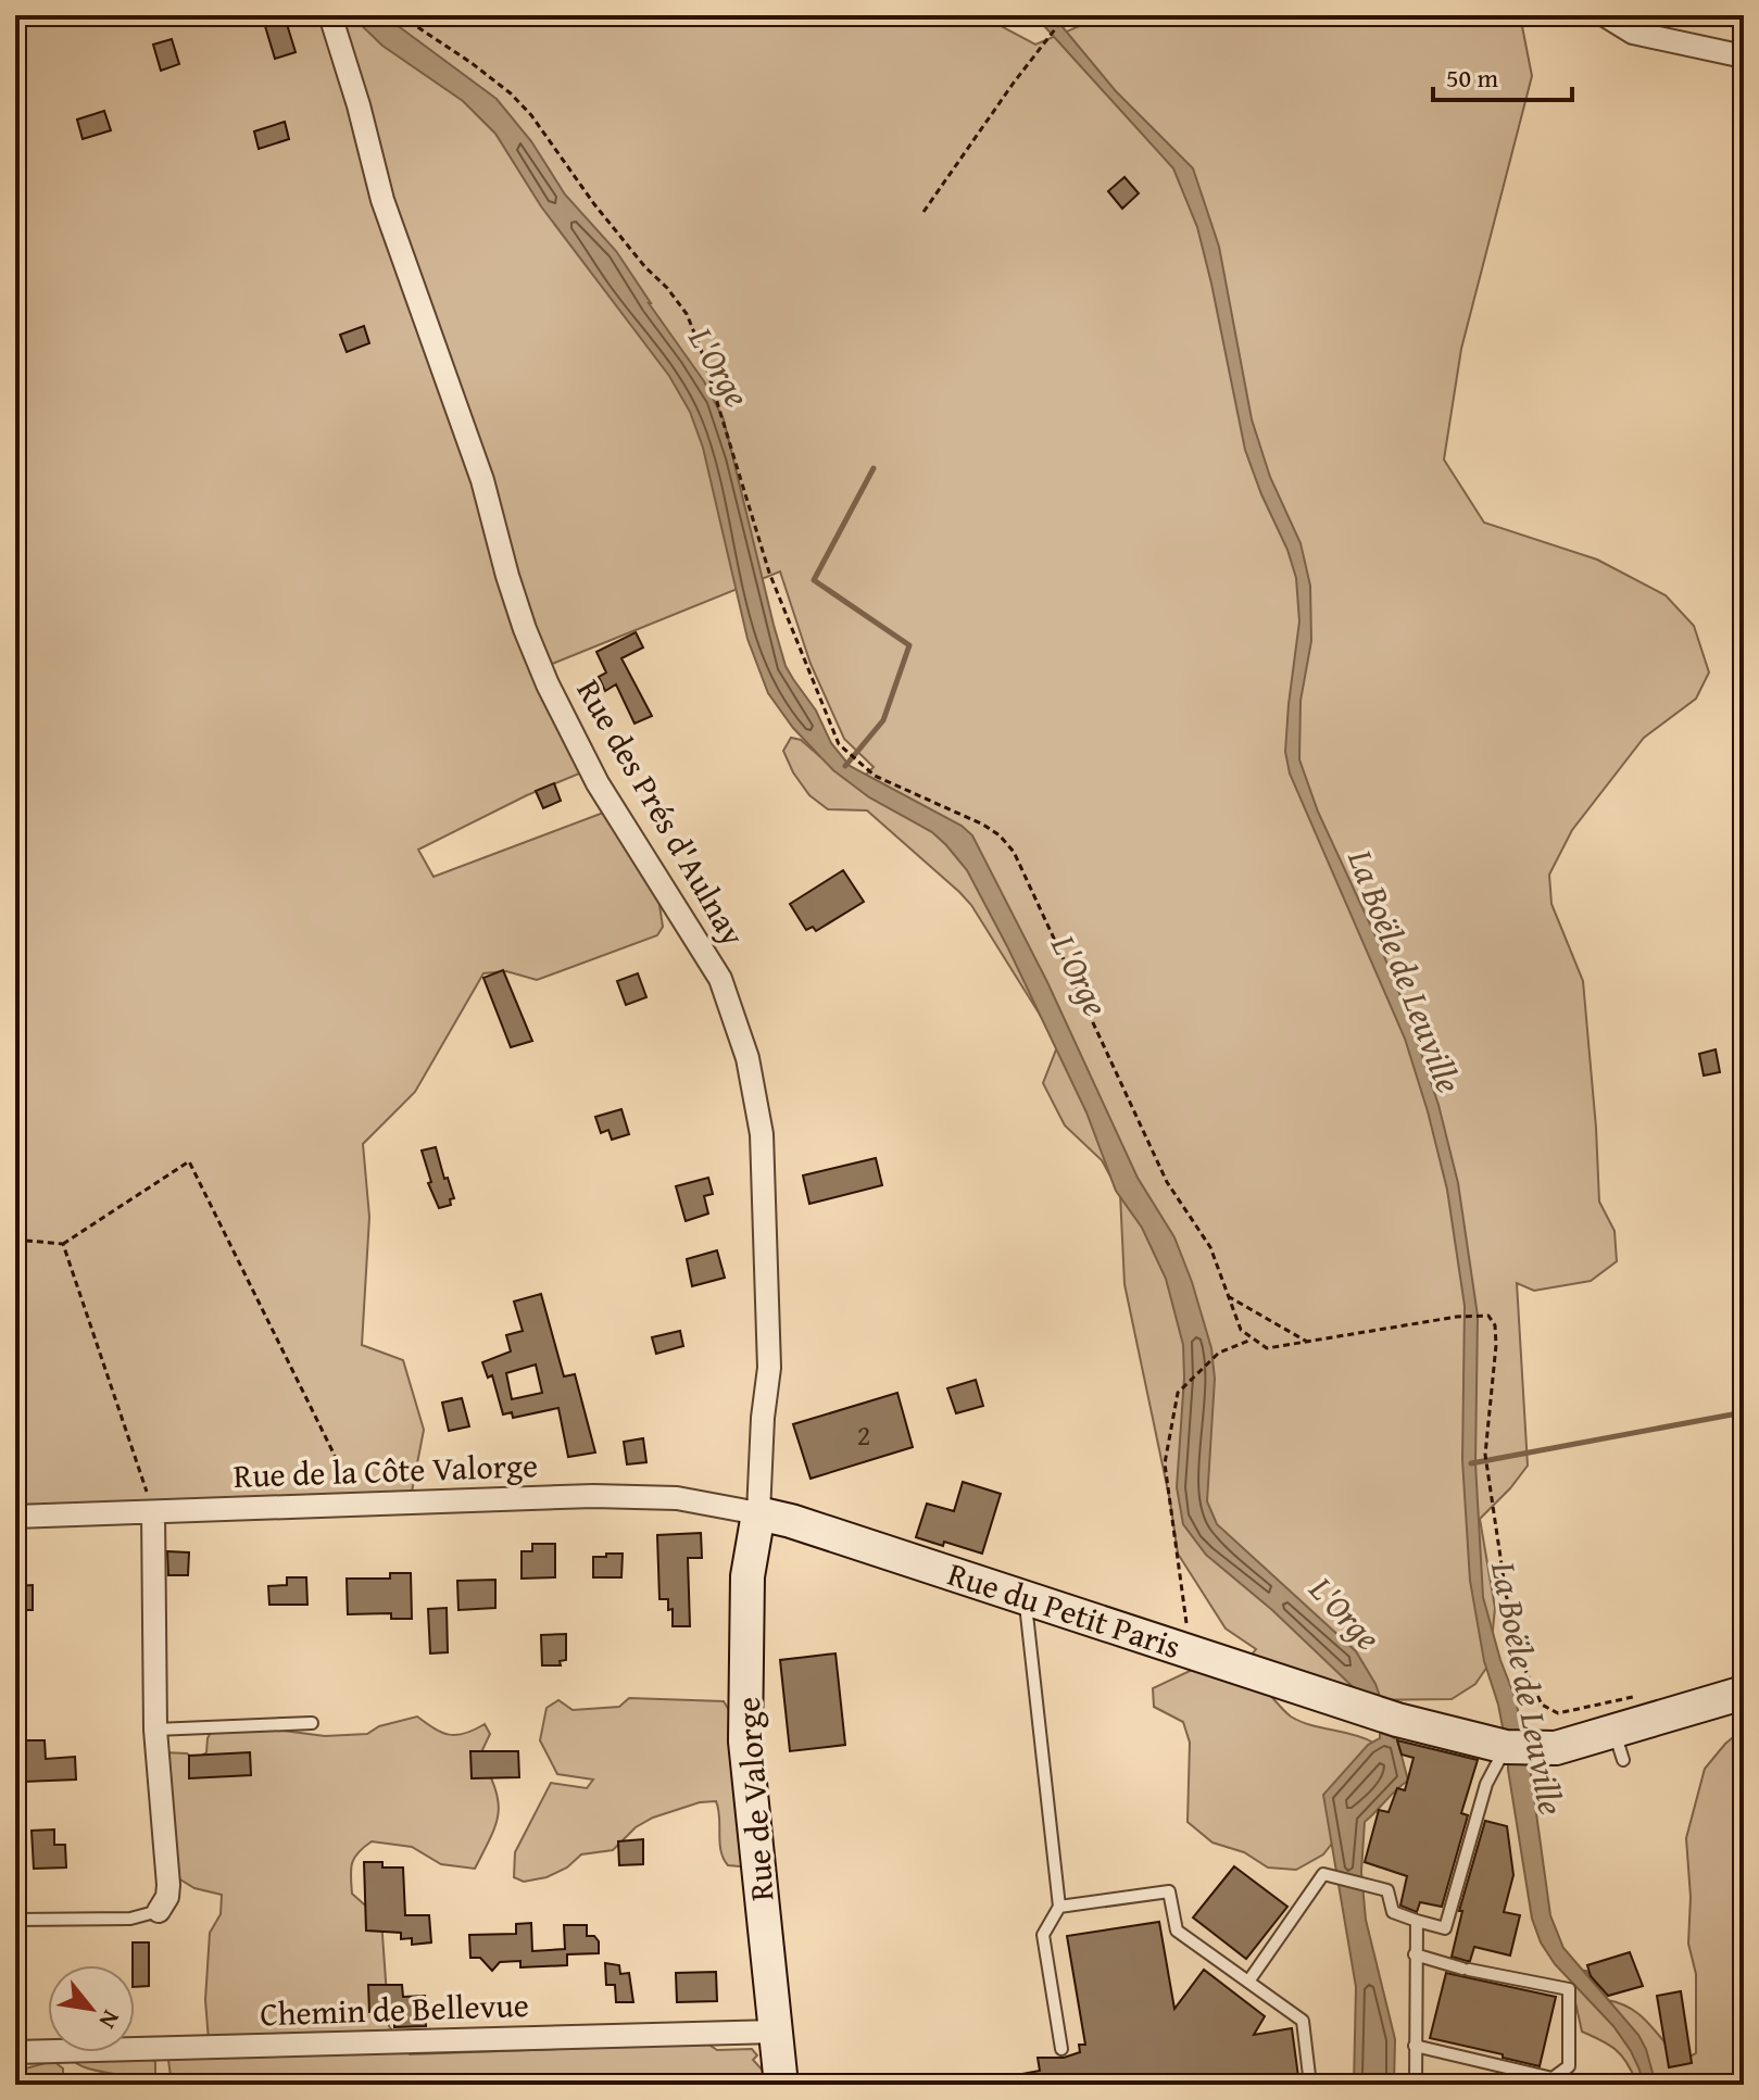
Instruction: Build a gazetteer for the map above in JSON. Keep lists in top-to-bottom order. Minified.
{"streets":{"street":["Rue des Prés d'Aulnay","Rue de la Côte Valorge","Rue du Petit Paris","Rue de Valorge","Chemin de Bellevue"]},"crossings":[["Rue des Prés d'Aulnay","Rue de la Côte Valorge"],["Rue des Prés d'Aulnay","Rue du Petit Paris"],["Rue des Prés d'Aulnay","Rue de Valorge"],["Rue de la Côte Valorge","Rue du Petit Paris"],["Rue de la Côte Valorge","Rue de Valorge"],["Rue du Petit Paris","Rue de Valorge"],["Rue de Valorge","Chemin de Bellevue"]],"water":["L'Orge","La Boële de Leuville"],"house_numbers":["2"],"scale_bar":"50 m","north":"bottom right"}
